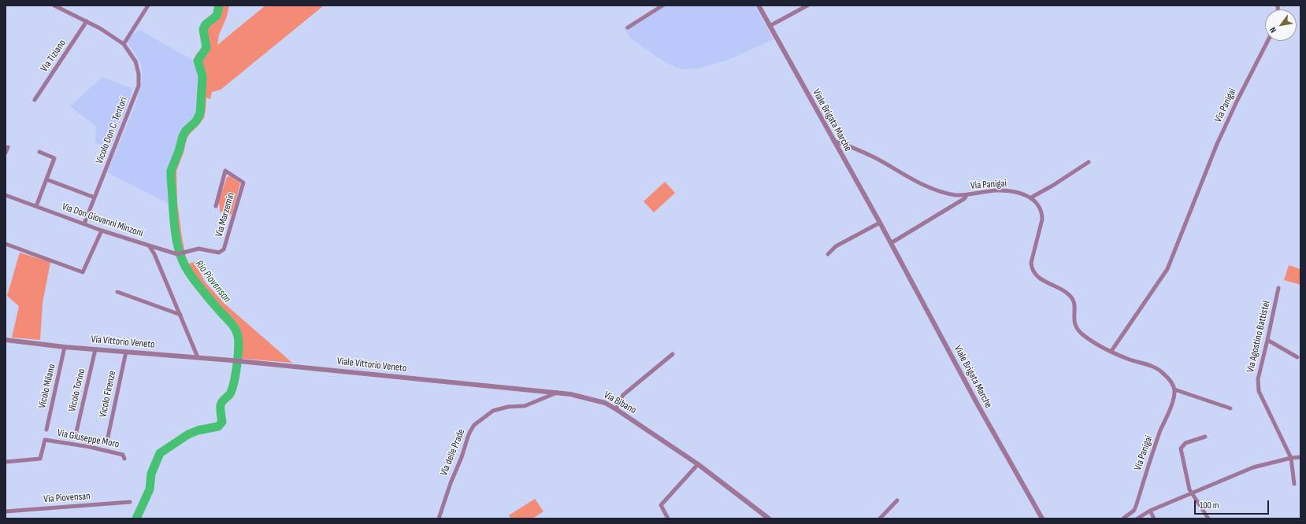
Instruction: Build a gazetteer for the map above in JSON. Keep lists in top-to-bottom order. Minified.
{"streets":{"street":["Via Tiziano","Via Panigai","Viale Brigata Marche","Vicolo Don C. Tentori","Via Marzemin","Via Don Giovanni Minzoni","Via Agostino Battistel","Via Vittorio Veneto","Viale Vittorio Veneto","Vicolo Milano","Vicolo Torino","Vicolo Firenze","Via Bibano","Via Giuseppe Moro","Via delle Prade","Via Piovensan"]},"crossings":[["Via Panigai","Viale Brigata Marche"],["Vicolo Don C. Tentori","Via Don Giovanni Minzoni"],["Via Marzemin","Via Don Giovanni Minzoni"],["Via Don Giovanni Minzoni","Via Vittorio Veneto"],["Via Vittorio Veneto","Viale Vittorio Veneto"],["Via Vittorio Veneto","Vicolo Milano"],["Via Vittorio Veneto","Vicolo Torino"],["Via Vittorio Veneto","Vicolo Firenze"],["Viale Vittorio Veneto","Via Bibano"],["Via Bibano","Via delle Prade"]],"water":["Rio Piovensan"],"scale_bar":"100 m","north":"bottom left"}
